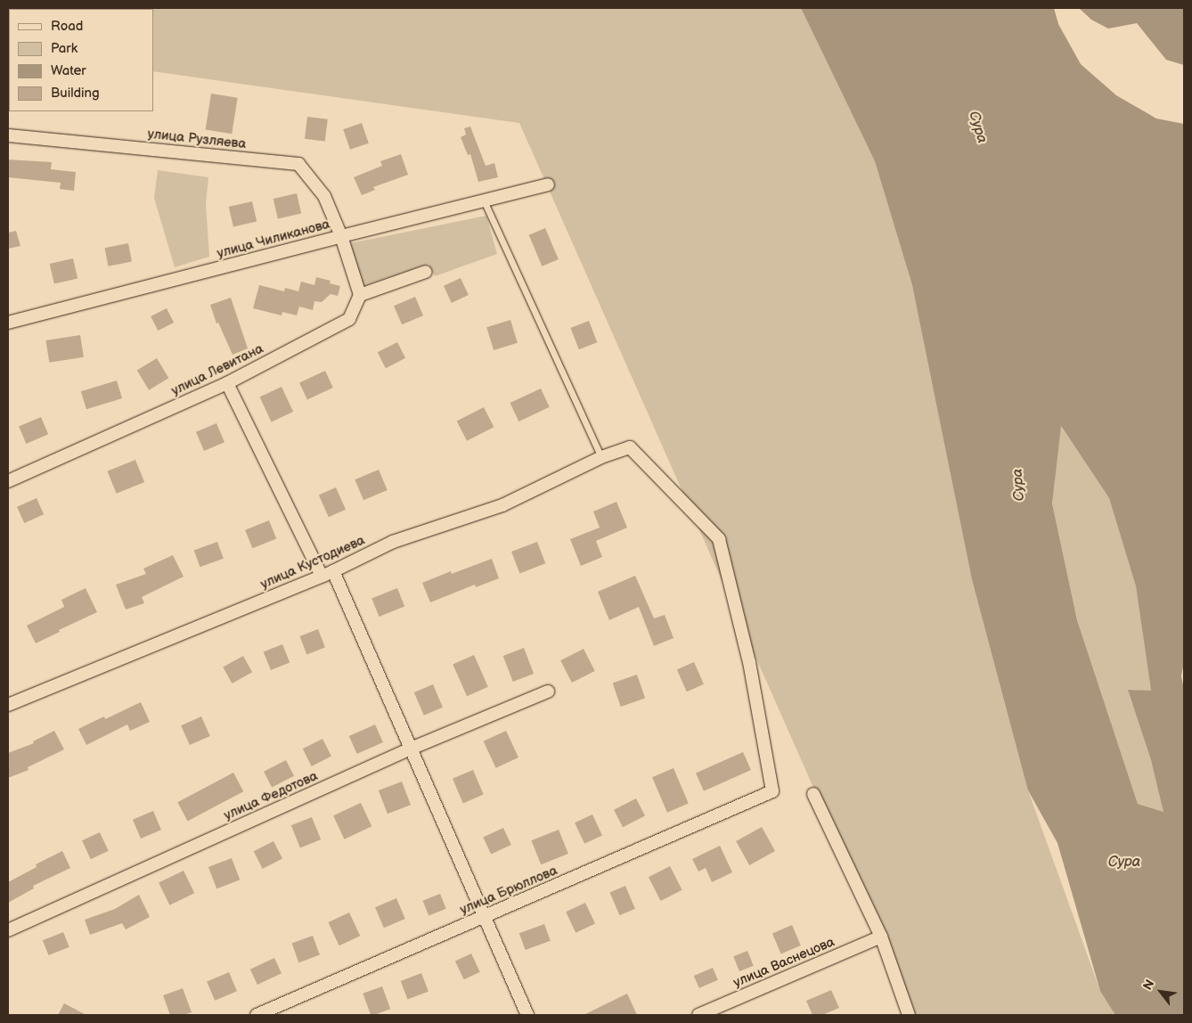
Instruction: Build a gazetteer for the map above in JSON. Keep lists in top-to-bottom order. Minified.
{"streets":{"street":["улица Рузляева","улица Чиликанова","улица Левитана","улица Кустодиева","улица Федотова","улица Брюллова","улица Васнецова"]},"crossings":[["улица Рузляева","улица Чиликанова"],["улица Рузляева","улица Левитана"],["улица Кустодиева","улица Брюллова"]],"water":["Сура"],"legend":["Road","Park","Water","Building"],"north":"top left"}
